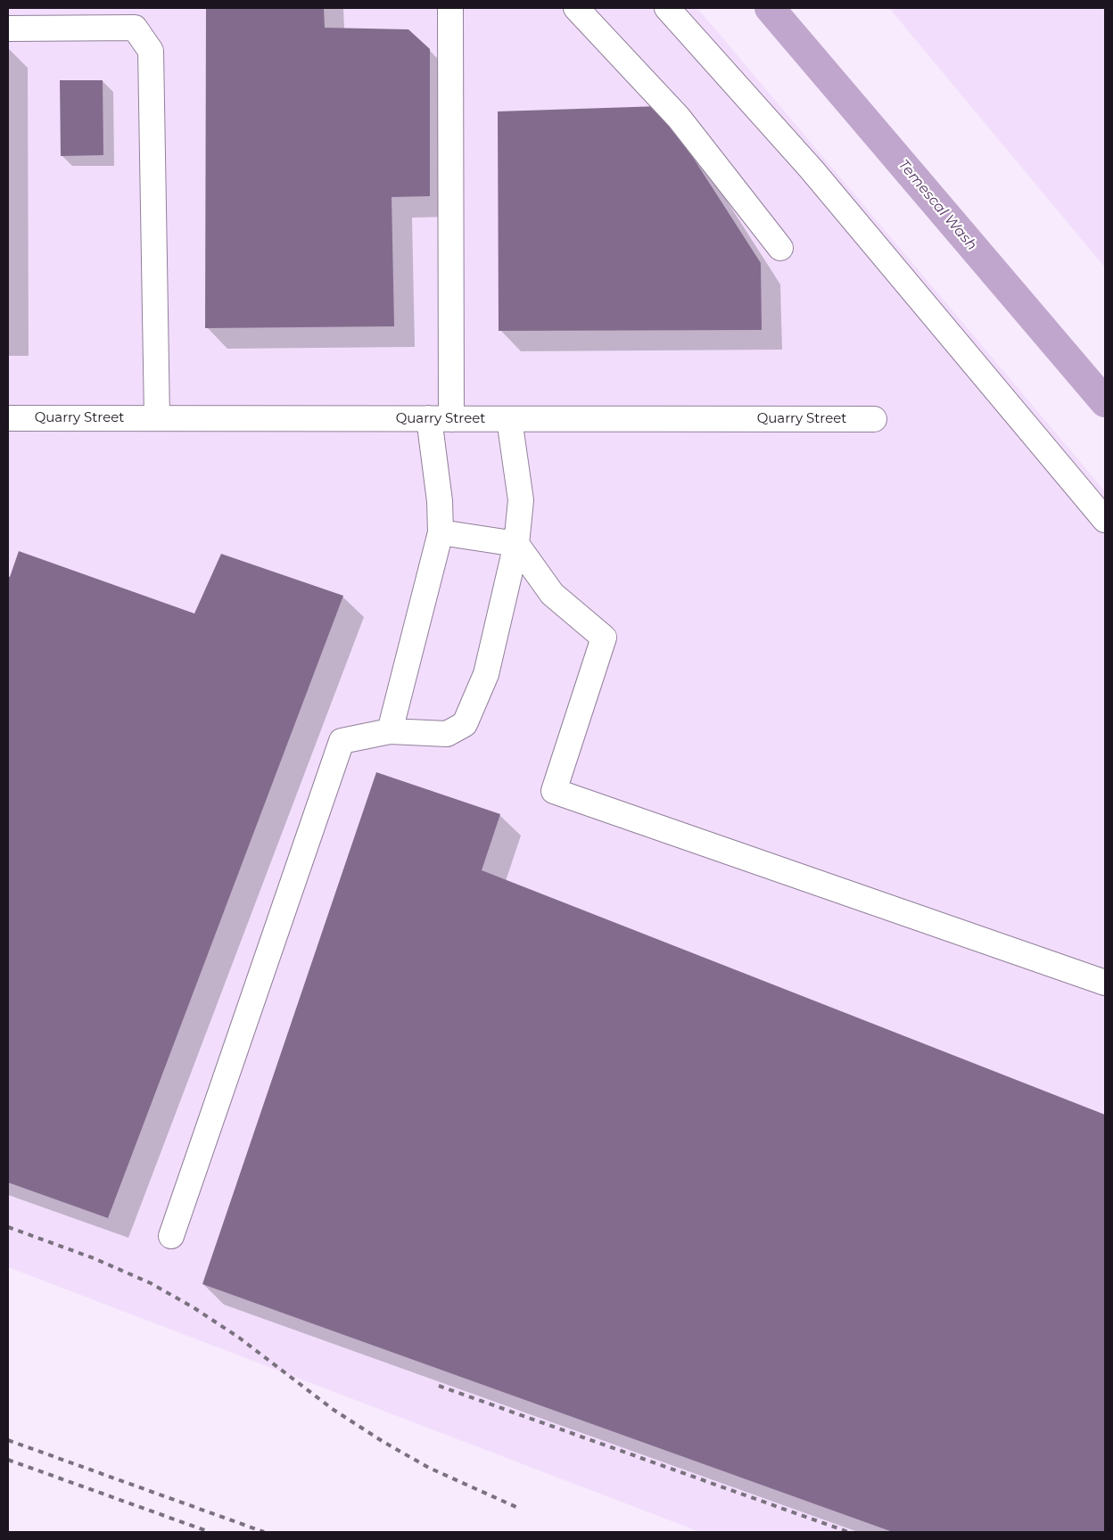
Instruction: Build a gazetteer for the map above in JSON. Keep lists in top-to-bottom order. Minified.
{"streets":{"street":["Quarry Street"]},"water":["Temescal Wash"]}
